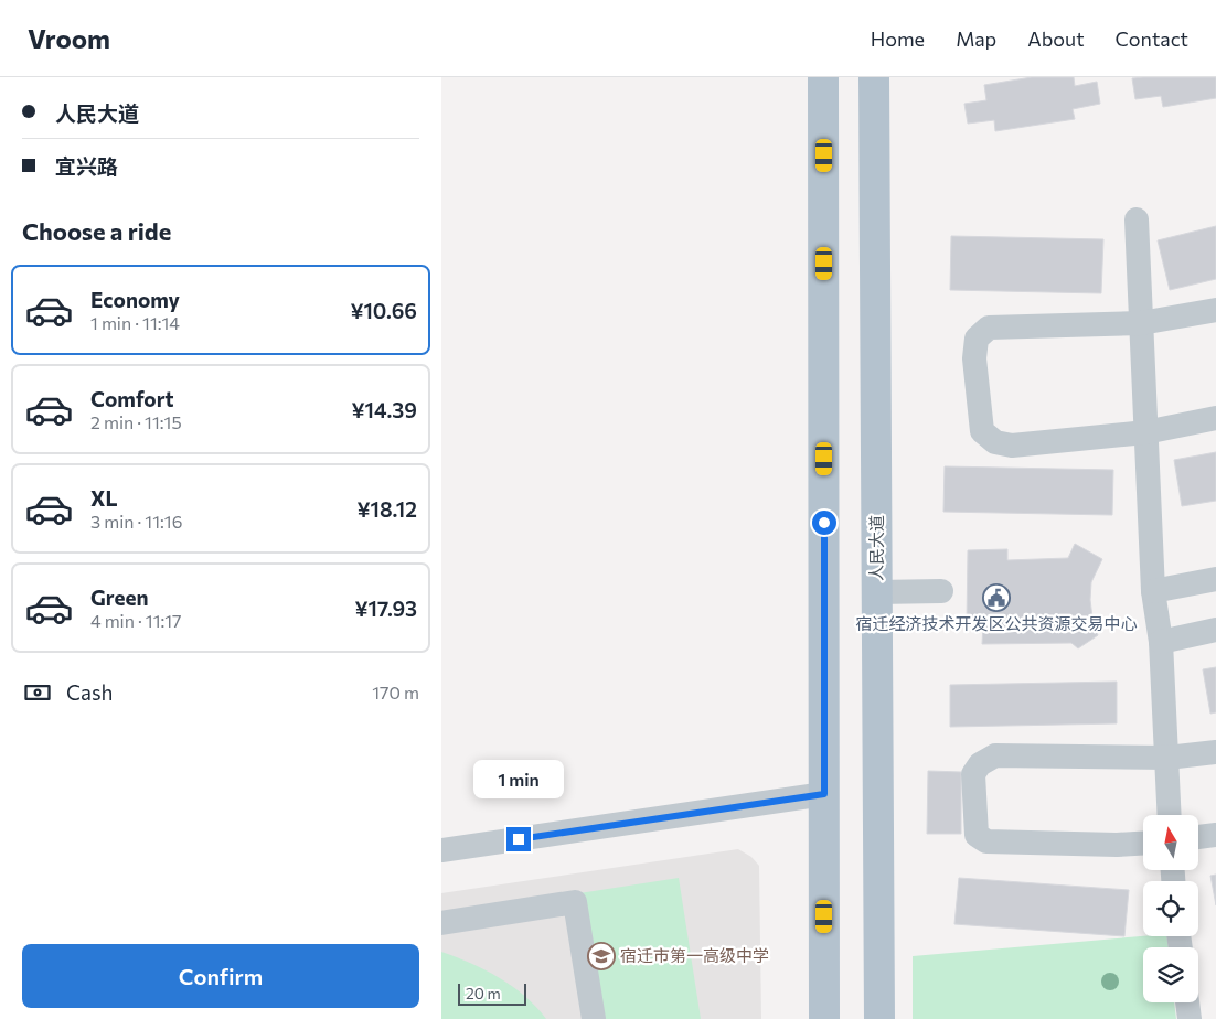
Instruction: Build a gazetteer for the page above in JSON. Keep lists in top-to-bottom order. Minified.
{"streets":{"main road":["人民大道"]},"places":{"public building":["宿迁经济技术开发区公共资源交易中心"],"school or university":["宿迁市第一高级中学"]},"scale_bar":"20 m","north":"top","page":{"header":"Vroom","nav":["Home","Map","About","Contact"],"banner":["人民大道","宜兴路"],"heading":"Choose a ride","list":[{"name":"Economy","note":"1 min · 11:14","value":"¥10.66"},{"name":"Comfort","note":"2 min · 11:15","value":"¥14.39"},{"name":"XL","note":"3 min · 11:16","value":"¥18.12"},{"name":"Green","note":"4 min · 11:17","value":"¥17.93"}],"pay":["Cash","170 m"],"bubble":"1 min","buttons":"Confirm","scale":"20 m"}}
